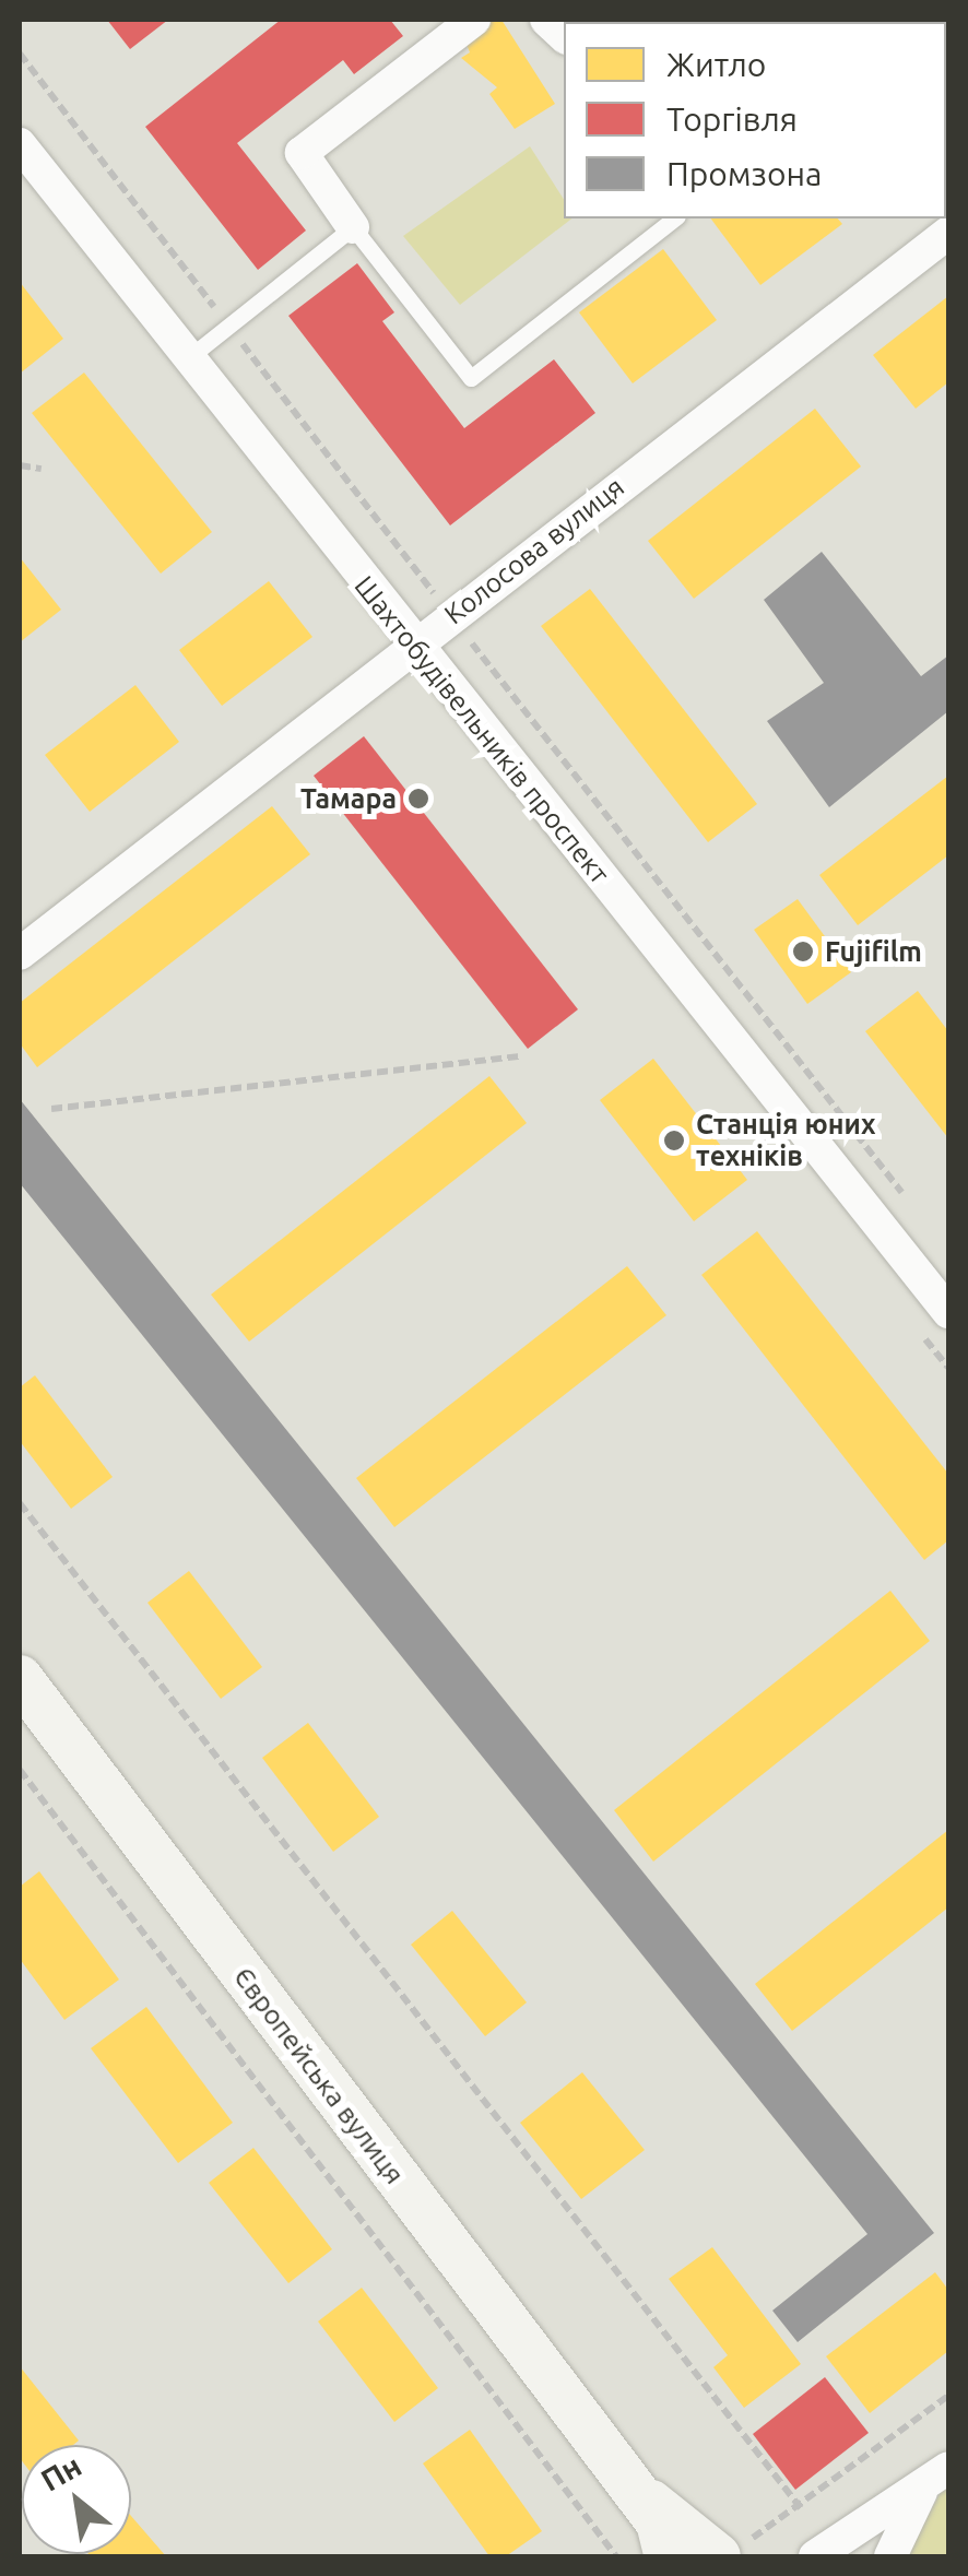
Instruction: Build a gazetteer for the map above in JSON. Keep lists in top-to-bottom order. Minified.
{"streets":{"street":["Колосова вулиця","Шахтобудівельників проспект","Європейська вулиця"]},"crossings":[["Колосова вулиця","Шахтобудівельників проспект"]],"places":["Тамара","Fujifilm","Станція юних техніків"],"legend":["Житло","Торгівля","Промзона"],"north":"top left"}
